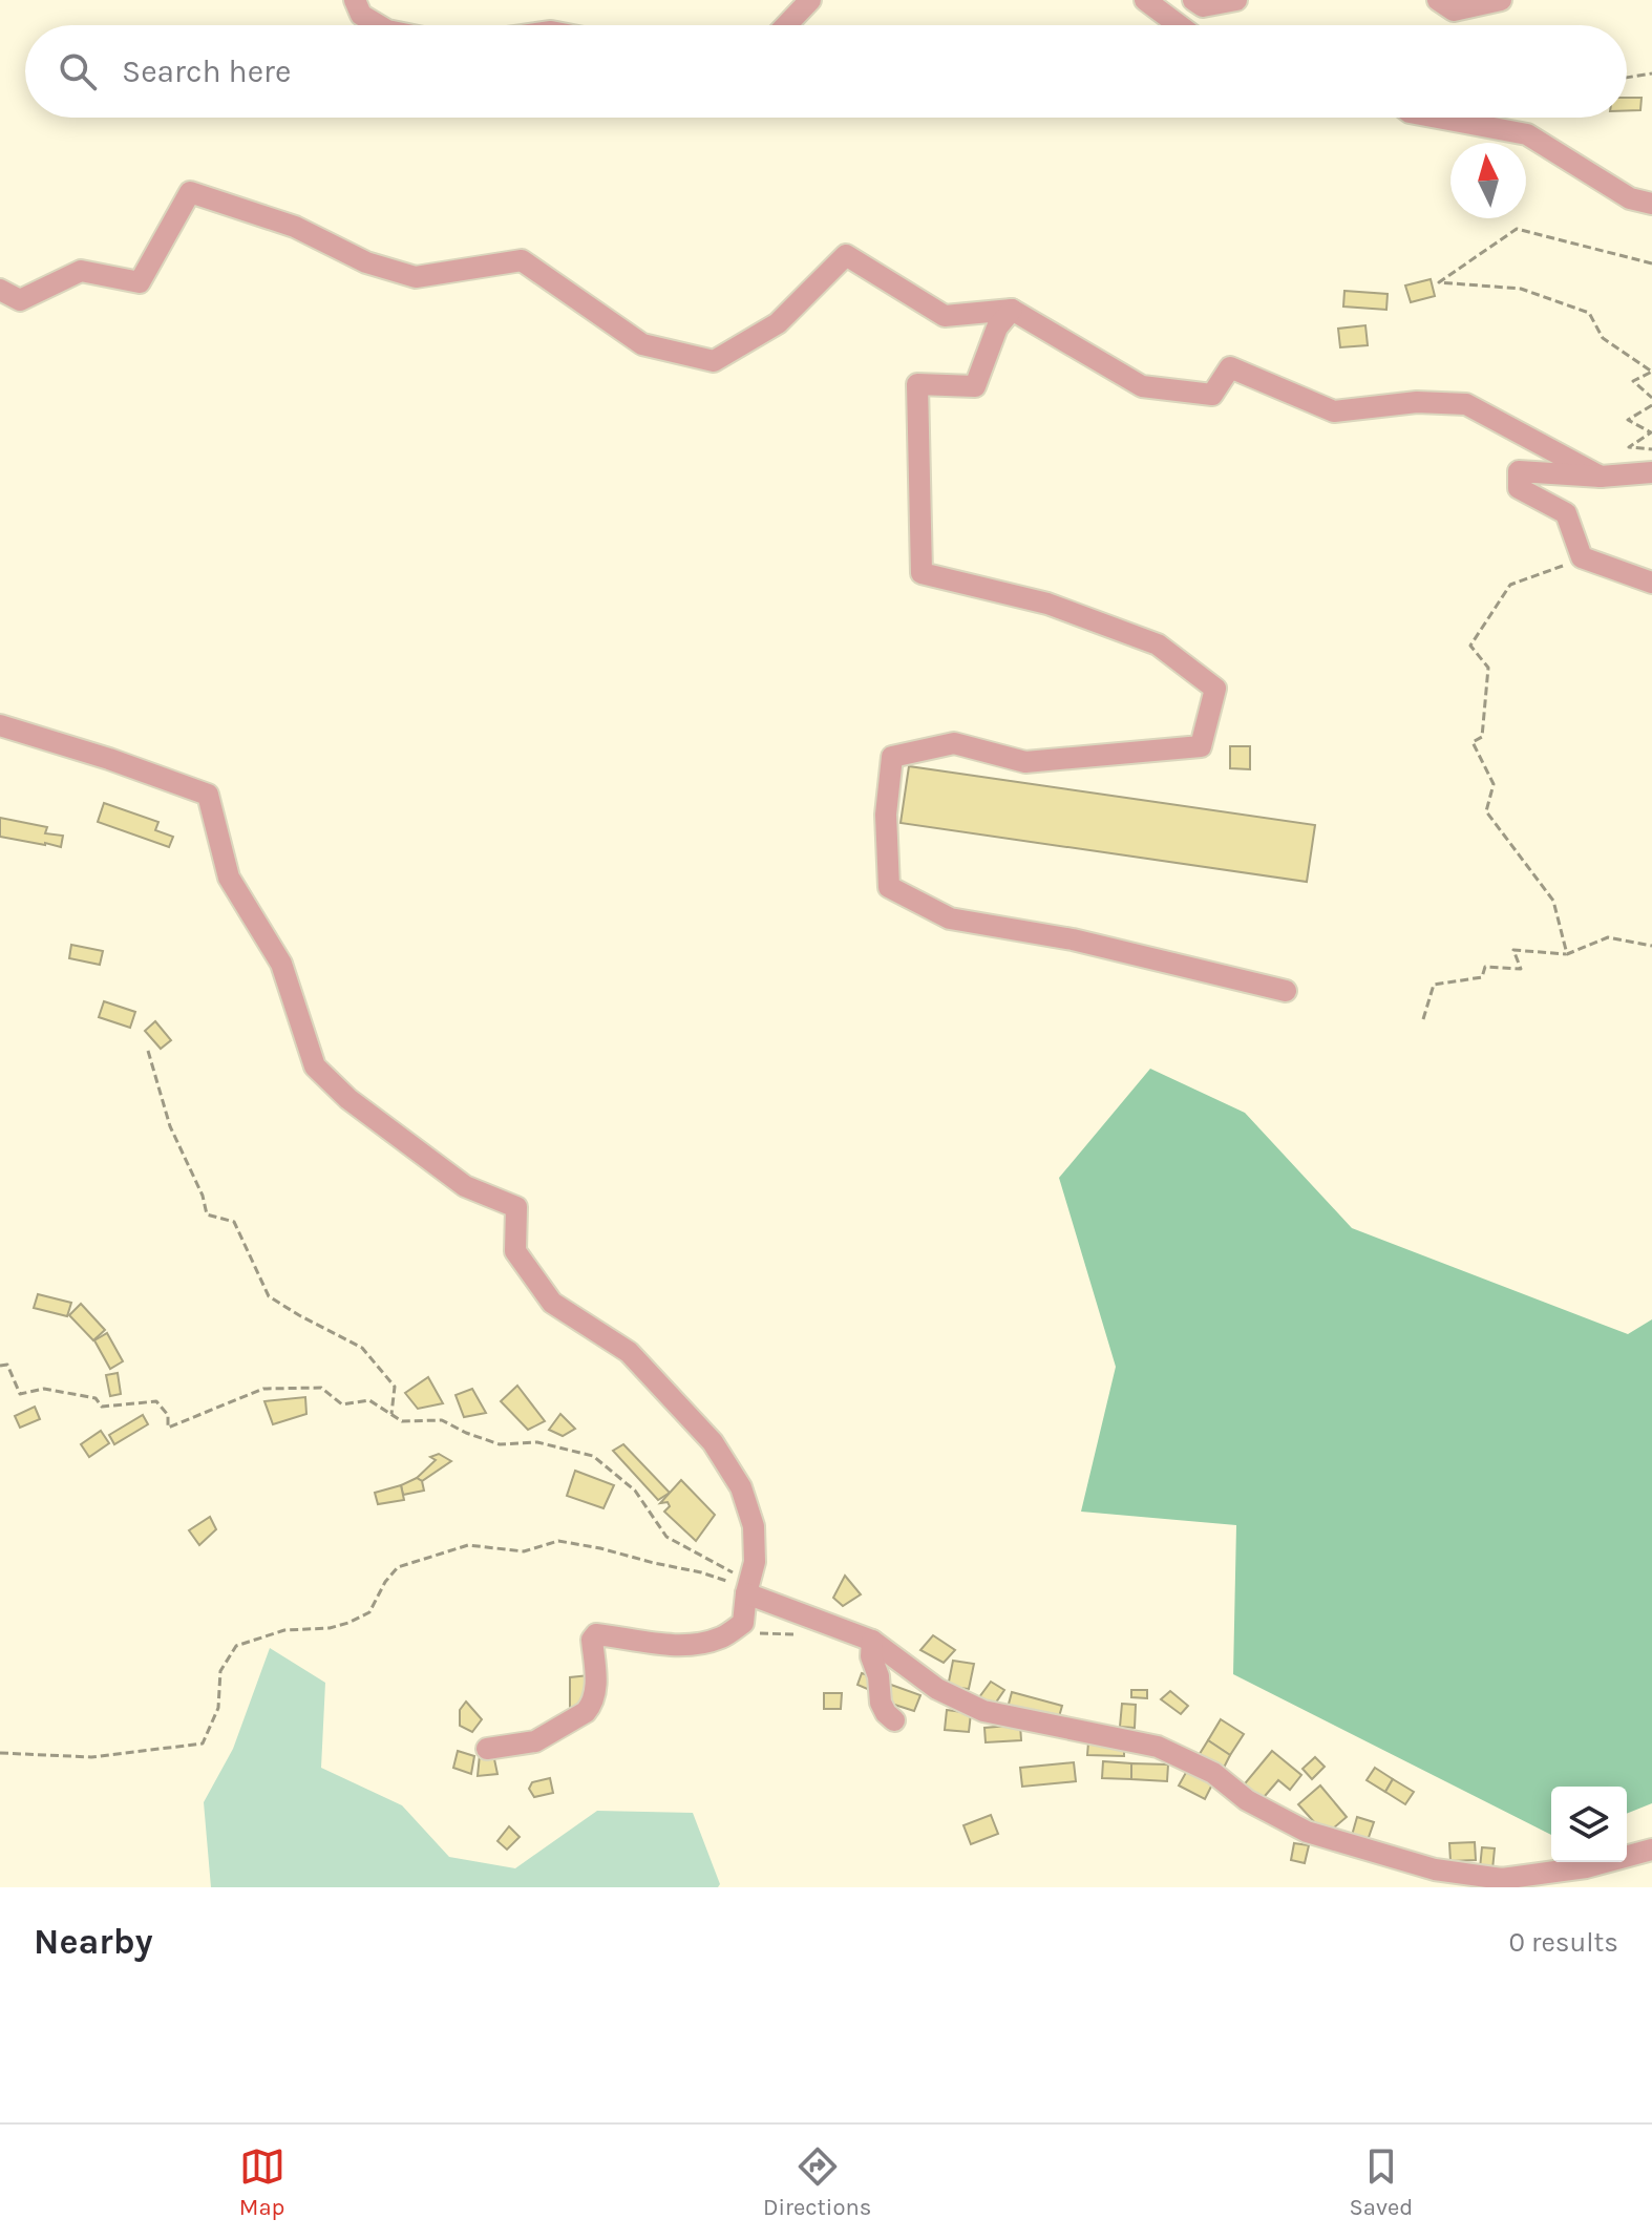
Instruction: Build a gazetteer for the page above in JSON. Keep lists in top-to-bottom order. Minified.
{"north":"top","page":{"search":"Search here","heading":["Nearby","0 results"],"nav":["Map","Directions","Saved"]}}
